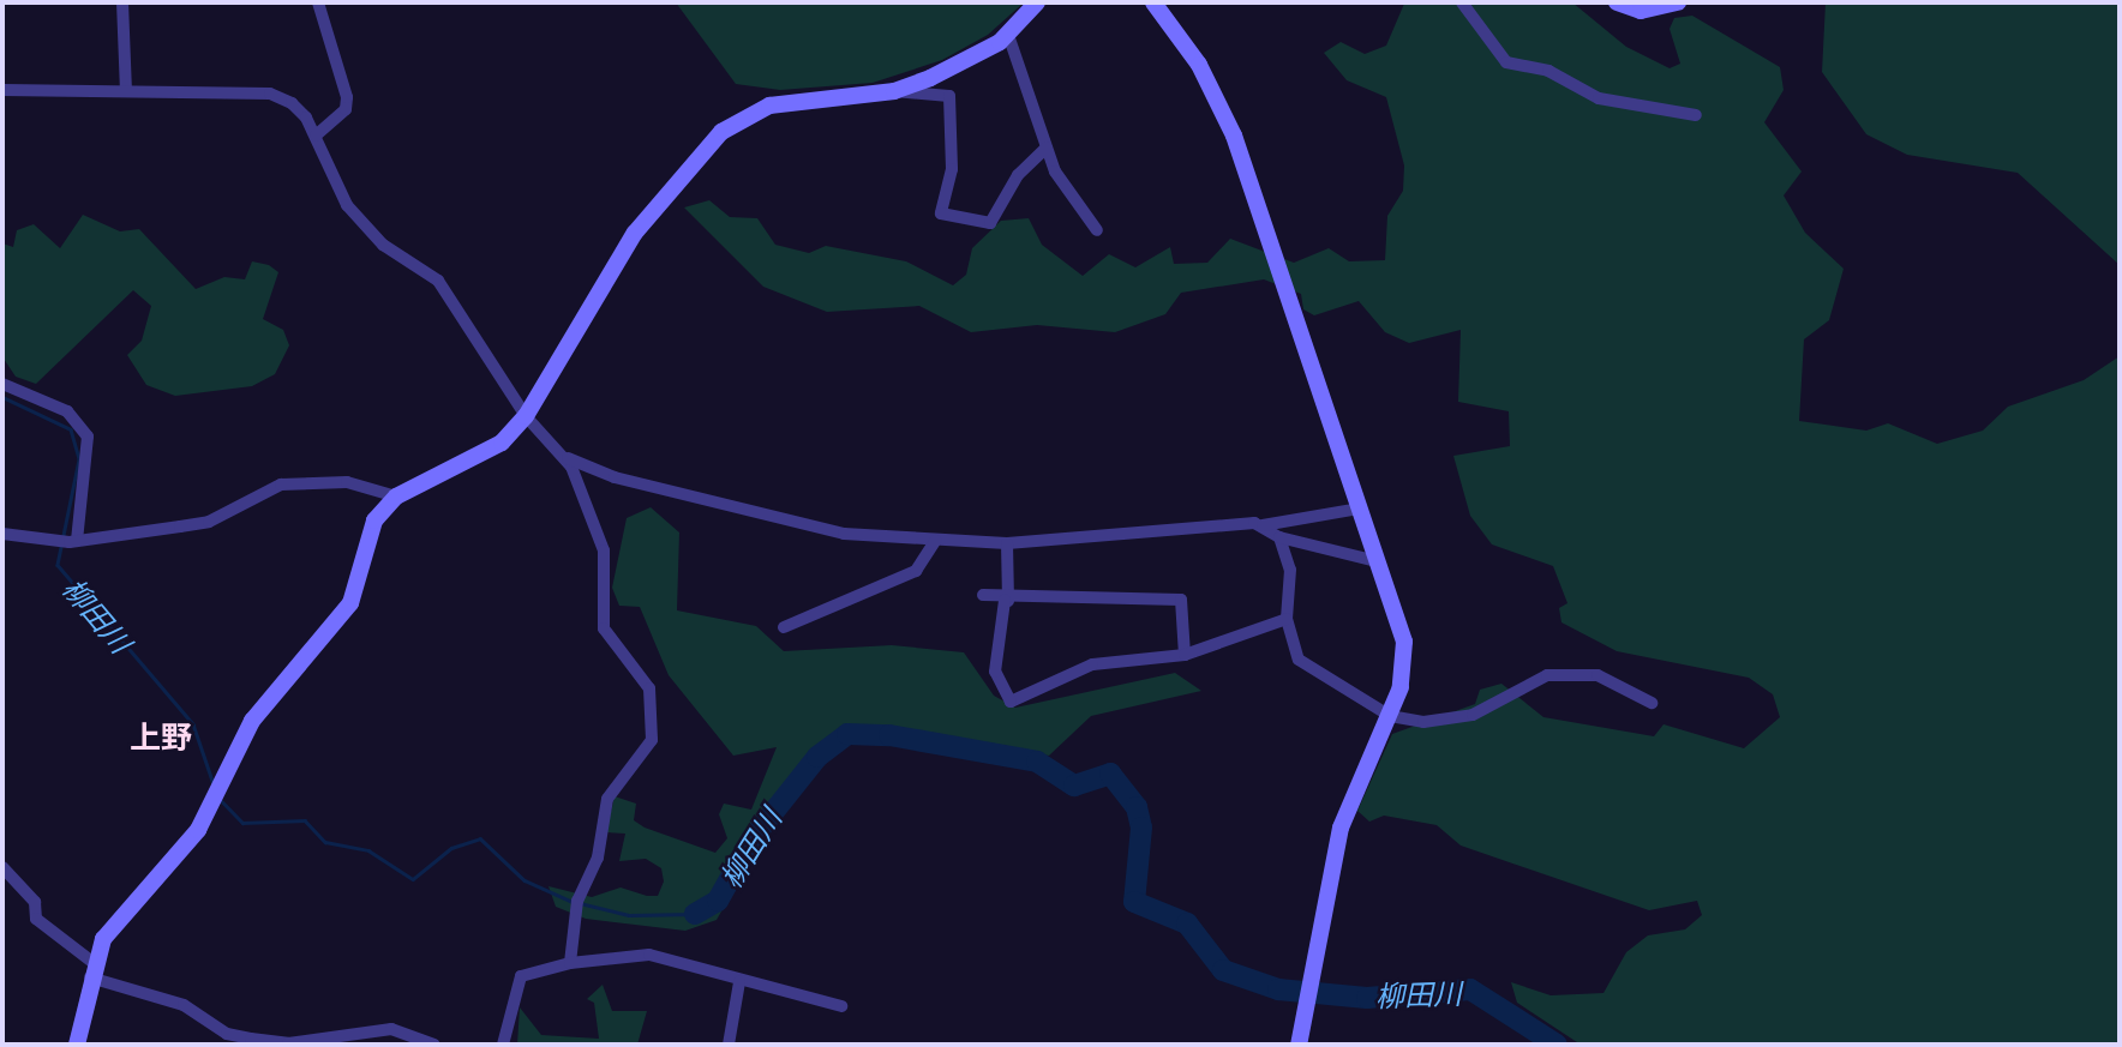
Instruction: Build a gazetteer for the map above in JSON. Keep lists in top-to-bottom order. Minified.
{"districts":["上野"],"water":["柳田川"]}
